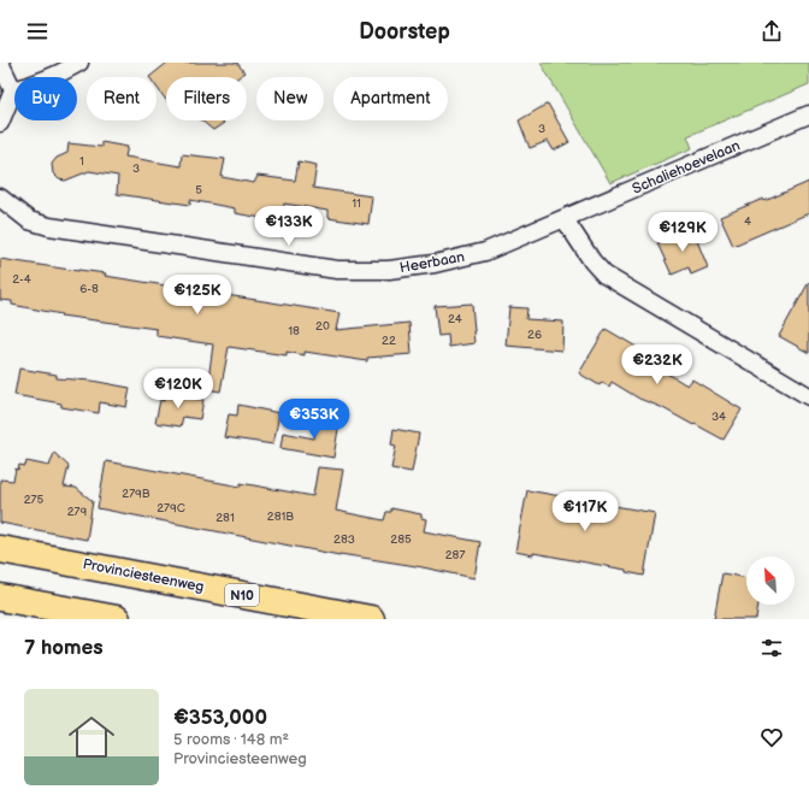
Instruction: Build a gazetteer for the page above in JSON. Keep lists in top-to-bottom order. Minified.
{"streets":{"main road":["Provinciesteenweg","N10"],"street":["Schaliehoevelaan","Heerbaan"]},"crossings":[["Schaliehoevelaan","Heerbaan"]],"house_numbers":["3","1","3","5","11","4","2-4","6-8","24","20","18","26","22","34","279B","275","279C","279","281B","281","283","285","287"],"north":"top left","page":{"header":"Doorstep","chip":["Buy","Rent","Filters","New","Apartment"],"price":["€133K","€129K","€125K","€232K","€120K","€353K","€117K"],"heading":"7 homes","list":[{"name":"€353,000","note":"5 rooms · 148 m² · Provinciesteenweg"}]}}
